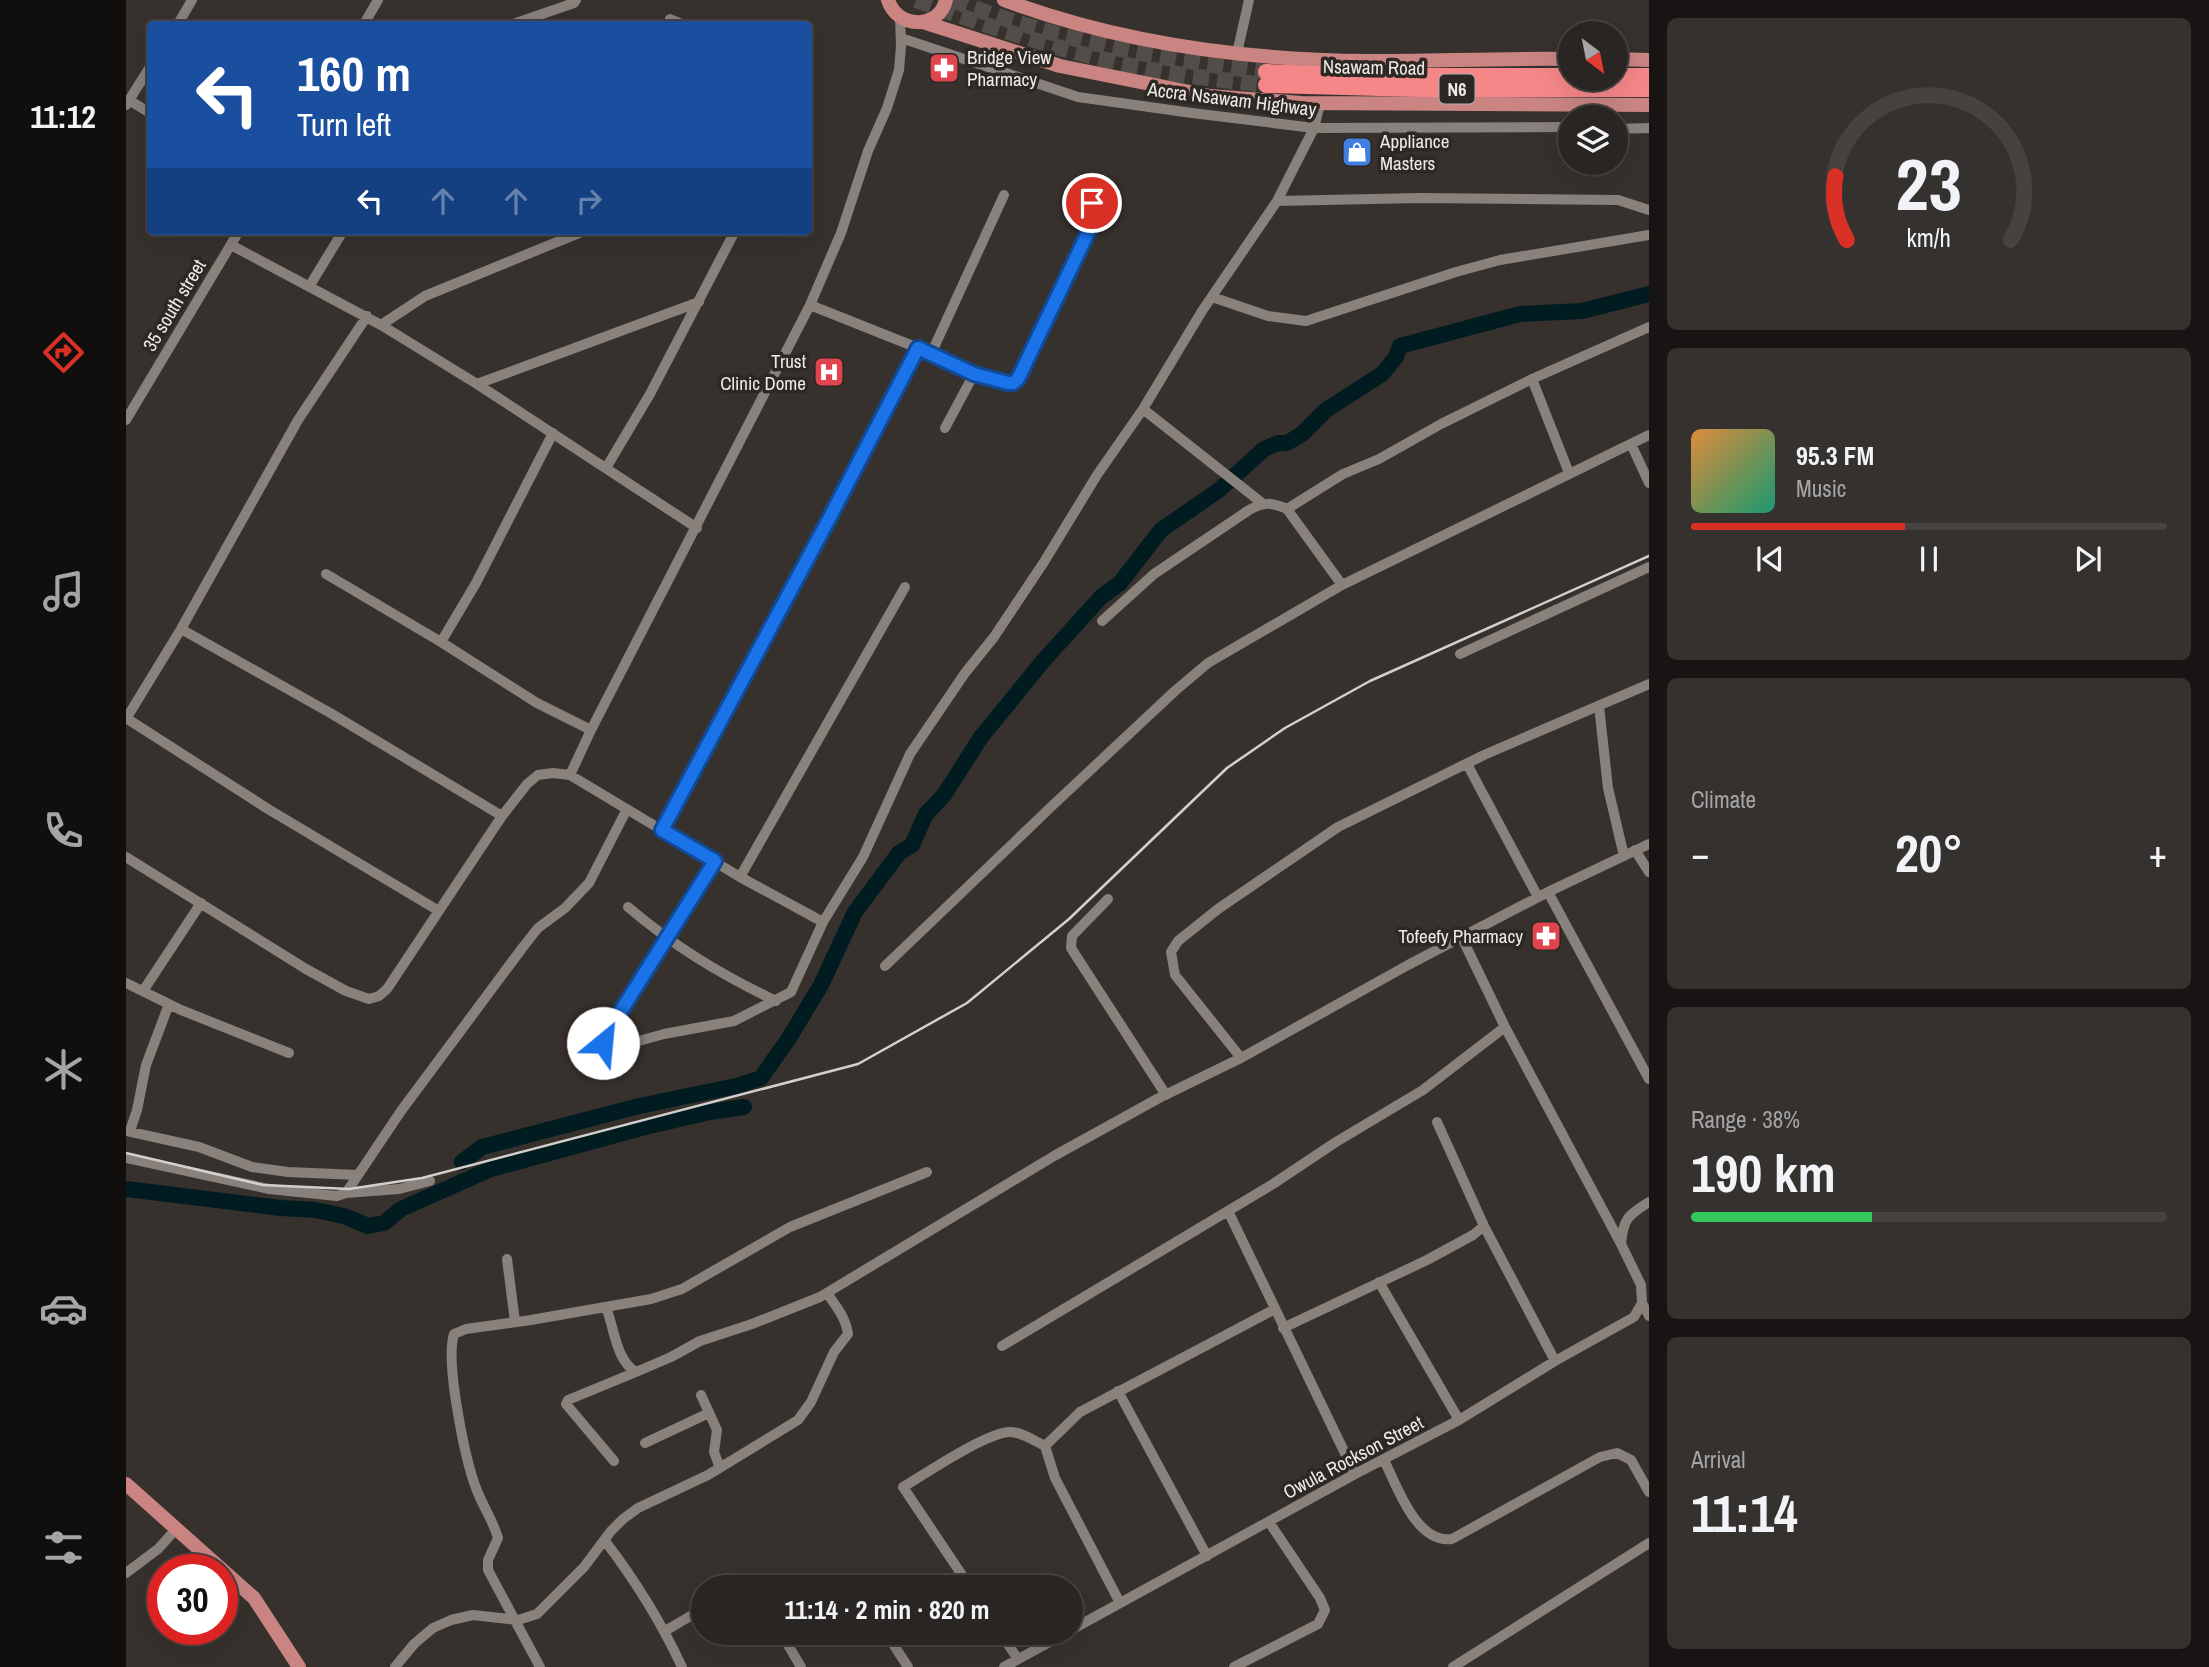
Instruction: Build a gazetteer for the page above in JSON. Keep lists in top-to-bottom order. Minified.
{"streets":{"highway":["Nsawam Road","N6"],"street":["Accra Nsawam Highway","35 south street","Owula Rockson Street"]},"places":{"pharmacy":["Bridge View Pharmacy","Tofeefy Pharmacy"],"shop":["Appliance Masters"],"hospital":["Trust Clinic Dome"]},"north":"bottom right","page":{"tabs":"11:12","turn":["160 m","Turn left"],"song":["95.3 FM","Music"],"tile":["Climate",["Range · 38%","190 km"],["Arrival","11:14"]],"heat":["−","20°","+"],"limit":"30","trip":"11:14 · 2 min · 820 m","gauge":["23","km/h"]}}
